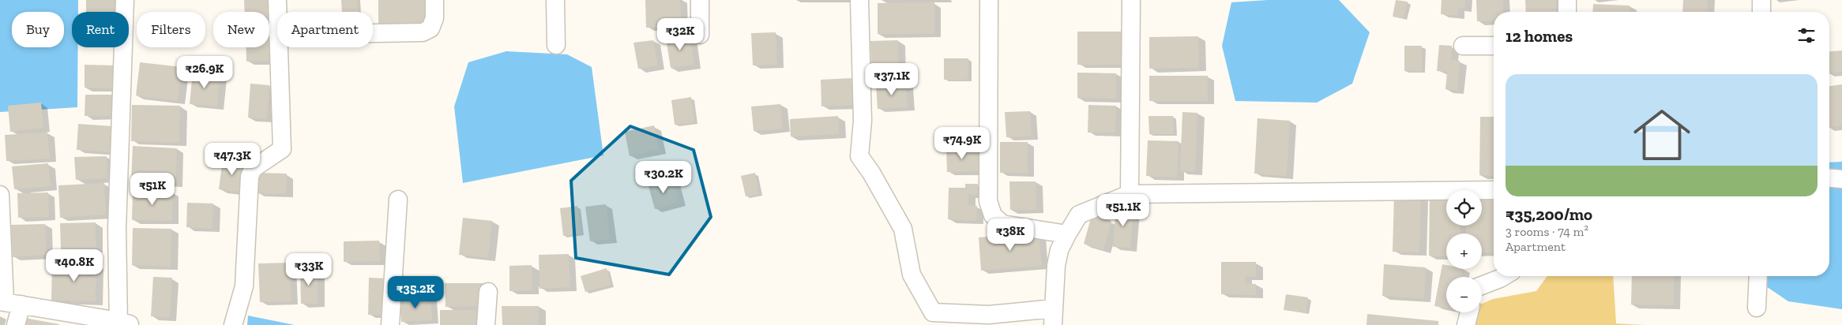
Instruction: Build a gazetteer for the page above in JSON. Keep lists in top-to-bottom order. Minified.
{"page":{"chip":["Buy","Rent","Filters","New","Apartment"],"heading":"12 homes","price":["₹32K","₹26.9K","₹37.1K","₹74.9K","₹47.3K","₹30.2K","₹51K","₹51.1K","₹38K","₹40.8K","₹33K","₹35.2K"],"list":[{"name":"₹35,200/mo","note":"3 rooms · 74 m² · Apartment"}],"map_buttons":["+","−"]}}
